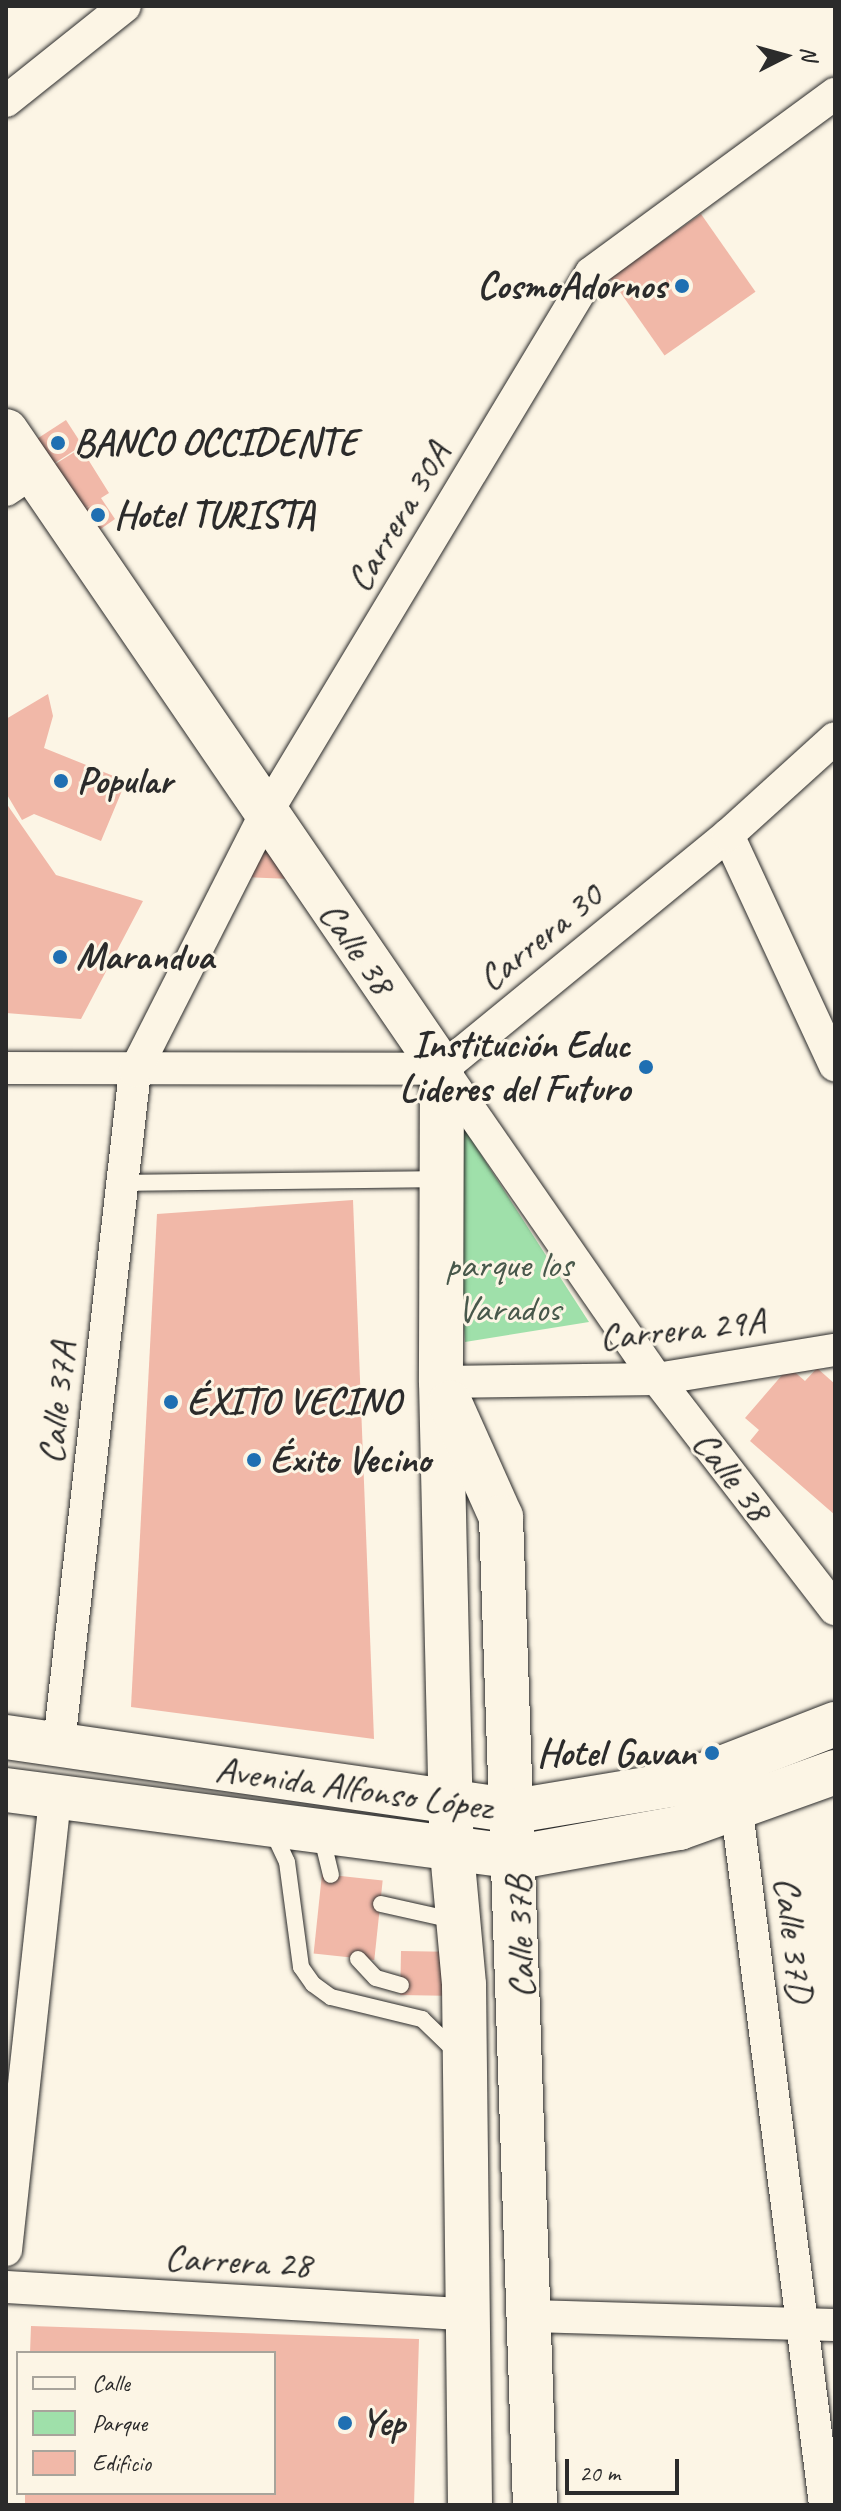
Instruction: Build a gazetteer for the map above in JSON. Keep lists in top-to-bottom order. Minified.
{"streets":{"street":["Carrera 30A","Carrera 30","Calle 38","Carrera 29A","Calle 37A","Avenida Alfonso López","Calle 37B","Calle 37D","Carrera 28"]},"crossings":[["Carrera 30A","Calle 38"],["Carrera 30A","Calle 37A"],["Carrera 30","Calle 38"],["Carrera 30","Calle 37B"],["Calle 38","Carrera 29A"],["Calle 38","Calle 37B"],["Carrera 29A","Calle 37B"],["Calle 37A","Avenida Alfonso López"],["Avenida Alfonso López","Calle 37B"],["Avenida Alfonso López","Calle 37D"],["Calle 37B","Carrera 28"]],"parks":["parque los Varados"],"places":["CosmoAdornos","BANCO OCCIDENTE","Hotel TURISTA","Popular","Marandua","Institución Educ Lideres del Futuro","ÉXITO VECINO","Éxito Vecino","Hotel Gavan","Yep"],"legend":["Calle","Parque","Edificio"],"scale_bar":"20 m","north":"right"}
